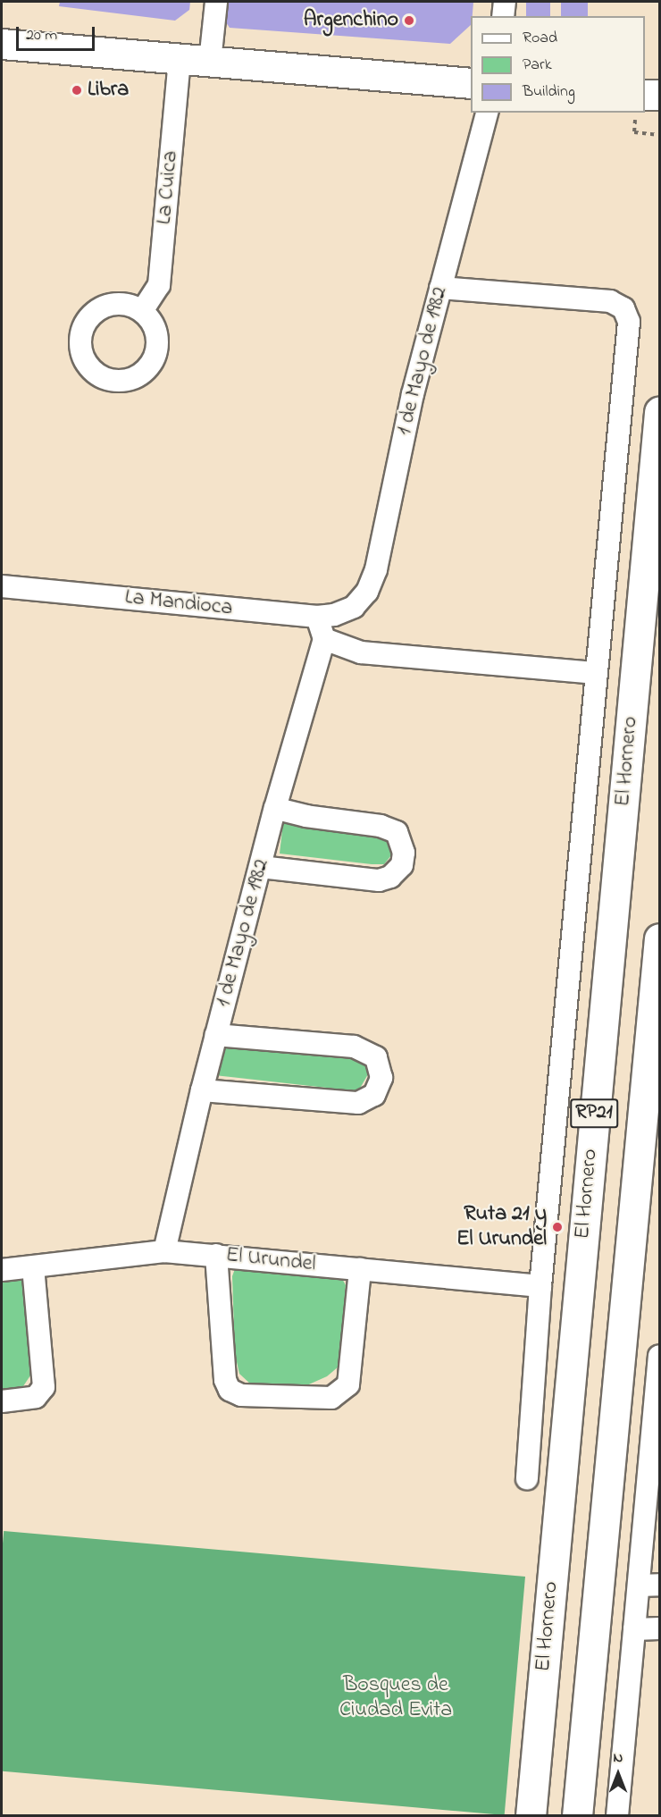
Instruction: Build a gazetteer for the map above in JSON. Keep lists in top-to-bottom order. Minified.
{"streets":{"main road":["El Hornero","RP21"],"street":["La Cuica","1 de Mayo de 1982","La Mandioca","El Urundel"]},"crossings":[["1 de Mayo de 1982","La Mandioca"],["1 de Mayo de 1982","El Hornero"],["1 de Mayo de 1982","El Urundel"],["El Hornero","El Urundel"]],"parks":["Bosques de Ciudad Evita"],"places":["Argenchino","Libra","Ruta 21 y El Urundel"],"legend":["Road","Park","Building"],"scale_bar":"20 m","north":"top"}
